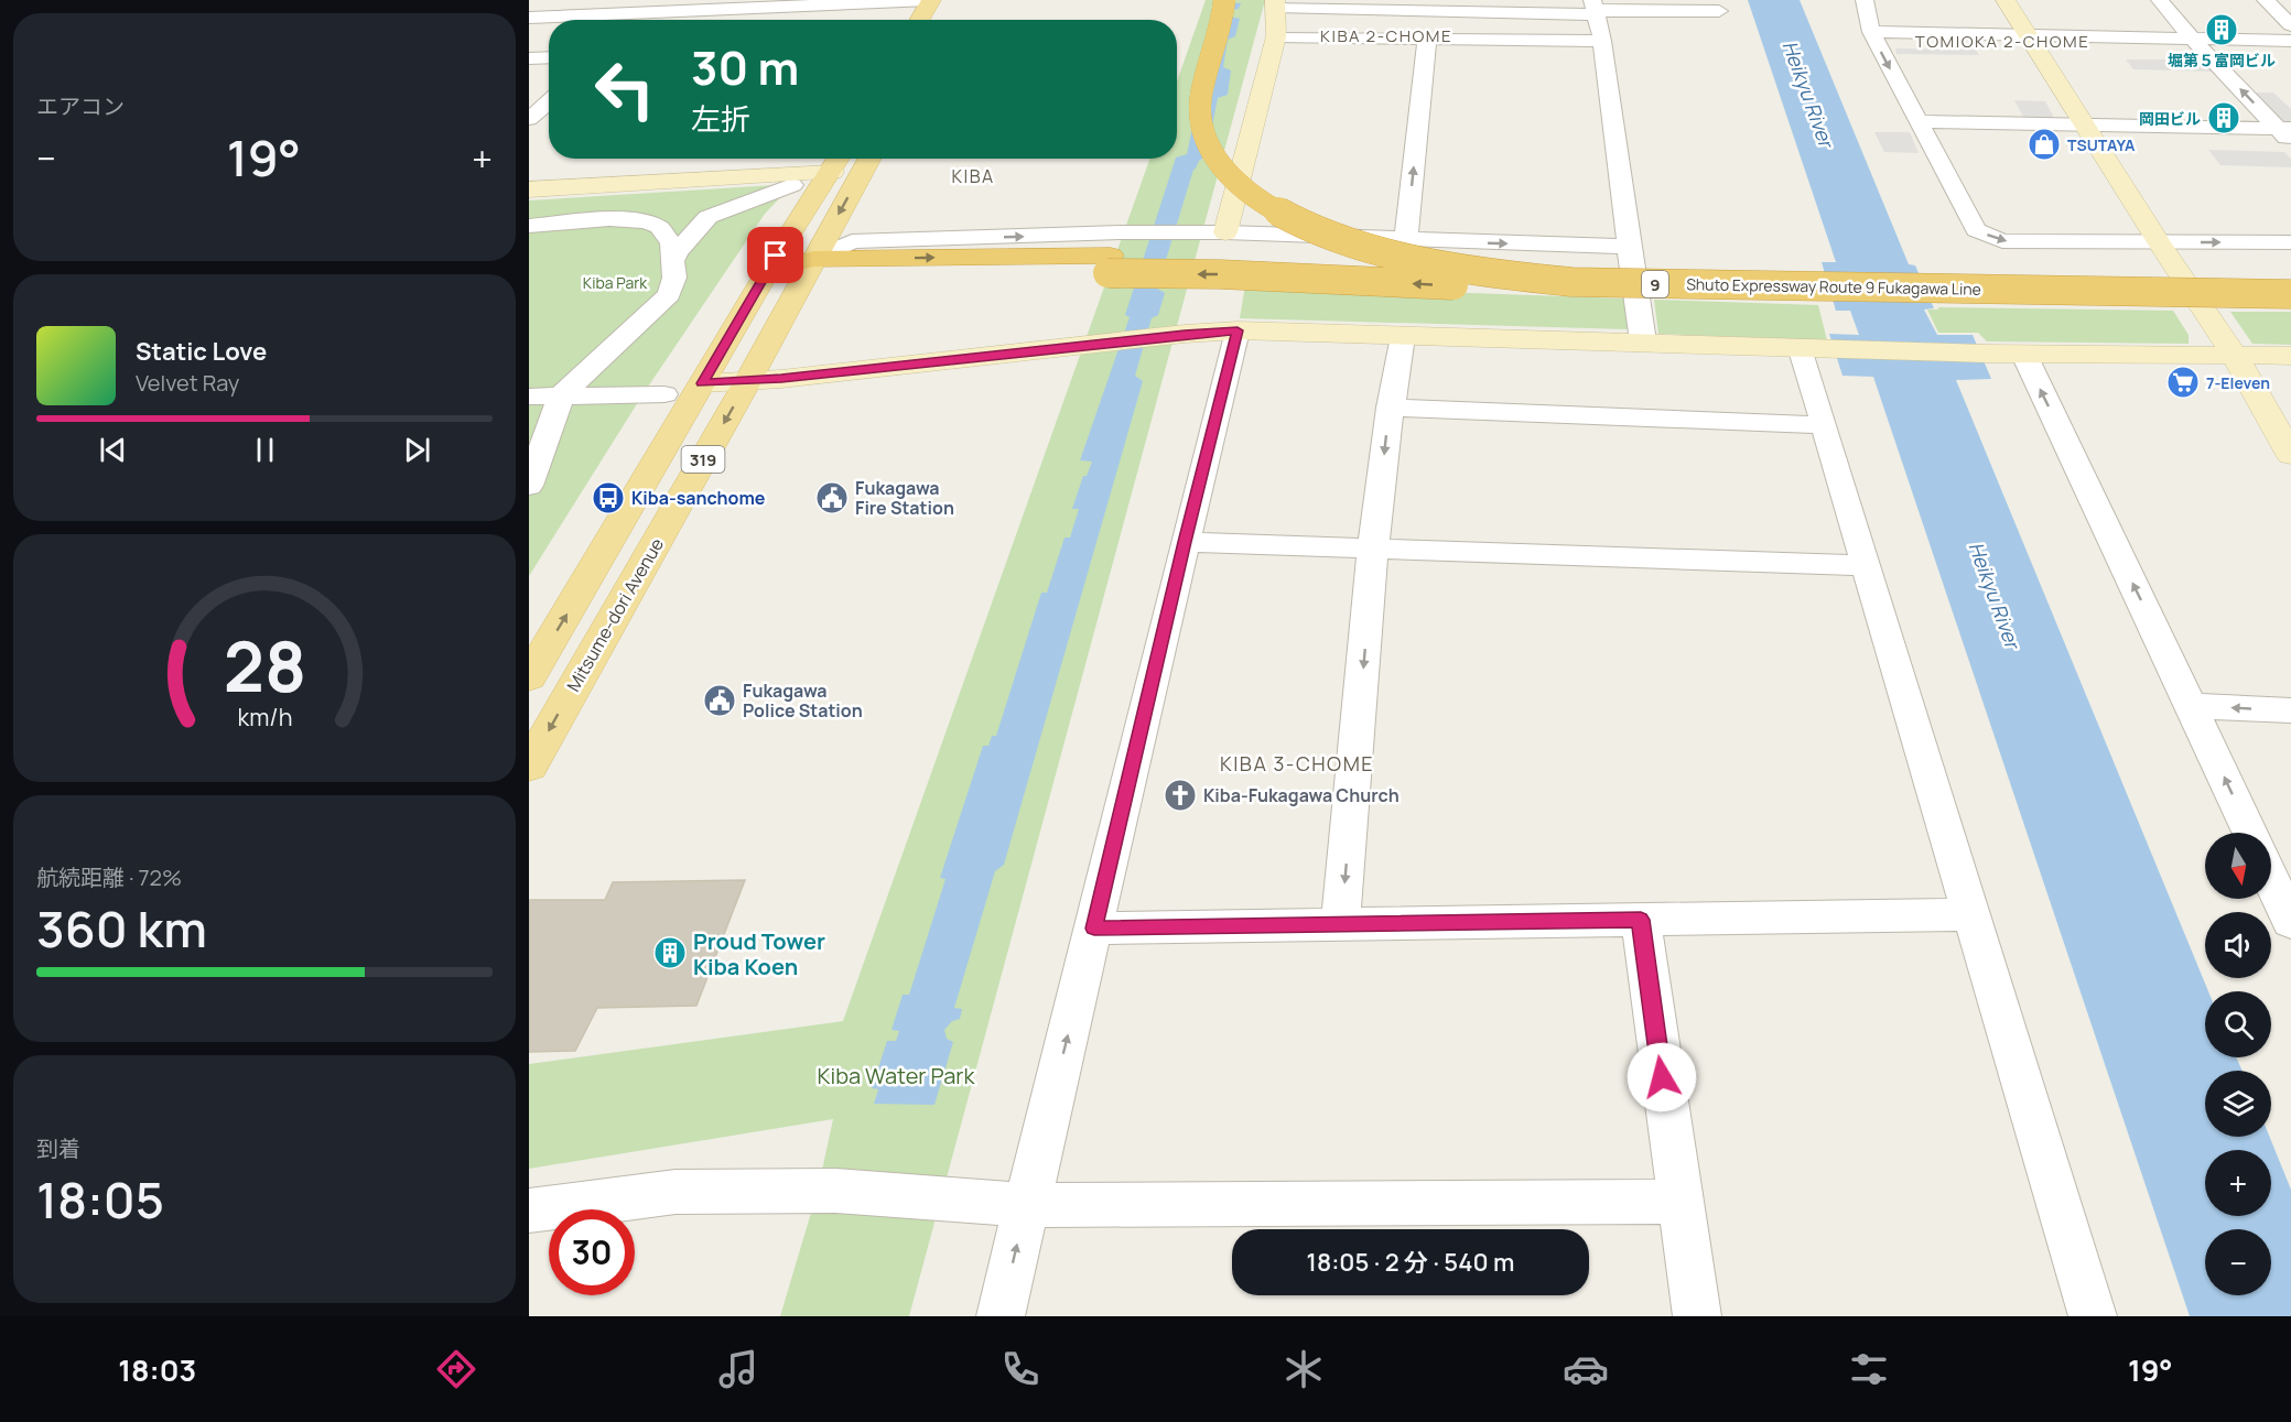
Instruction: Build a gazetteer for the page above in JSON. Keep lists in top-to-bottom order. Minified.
{"streets":{"highway":["9","Shuto Expressway Route 9 Fukagawa Line"],"main road":["319","Mitsume-dori Avenue"]},"districts":["KIBA 2-CHOME","TOMIOKA 2-CHOME","KIBA","KIBA 3-CHOME"],"water":["Heikyu River"],"parks":["Kiba Park","Kiba Water Park"],"places":{"building":["堀第５富岡ビル","岡田ビル","Proud Tower Kiba Koen"],"shop":["TSUTAYA"],"supermarket":["7-Eleven"],"bus stop":["Kiba-sanchome"],"public building":["Fukagawa Fire Station","Fukagawa Police Station"],"church":["Kiba-Fukagawa Church"]},"north":"bottom","page":{"tile":["エアコン",["航続距離 · 72%","360 km"],["到着","18:05"]],"turn":["30 m","左折"],"heat":["−","19°","+"],"song":["Static Love","Velvet Ray"],"map_buttons":["+","−"],"limit":"30","trip":"18:05 · 2 分 · 540 m","tabs":["18:03","19°"],"gauge":["28","km/h"]}}
